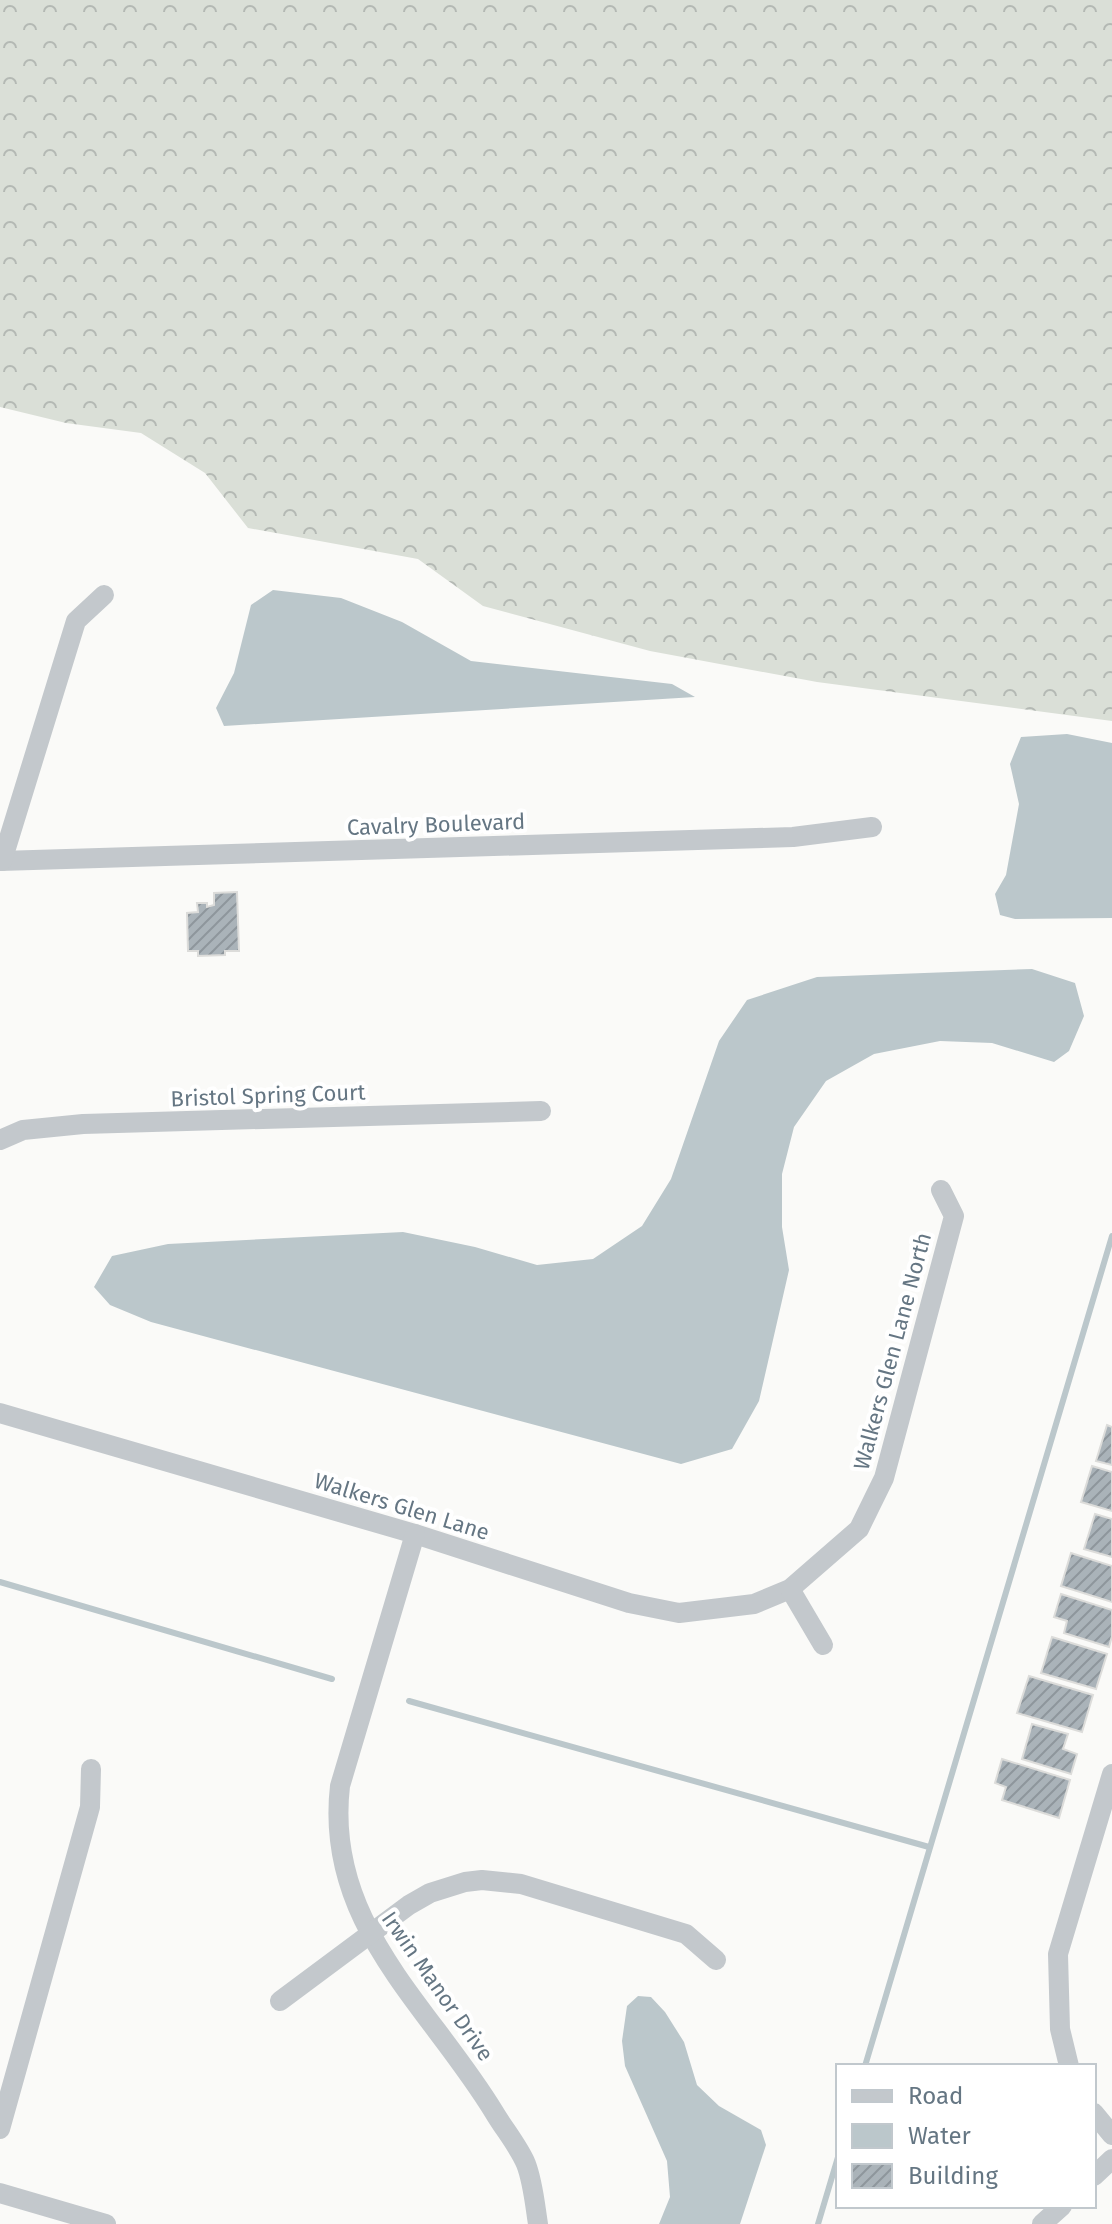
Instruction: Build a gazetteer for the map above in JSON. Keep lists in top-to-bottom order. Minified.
{"streets":{"street":["Cavalry Boulevard","Bristol Spring Court","Walkers Glen Lane North","Walkers Glen Lane","Irwin Manor Drive"]},"crossings":[["Walkers Glen Lane North","Walkers Glen Lane"],["Walkers Glen Lane","Irwin Manor Drive"]],"legend":["Road","Water","Building"]}
